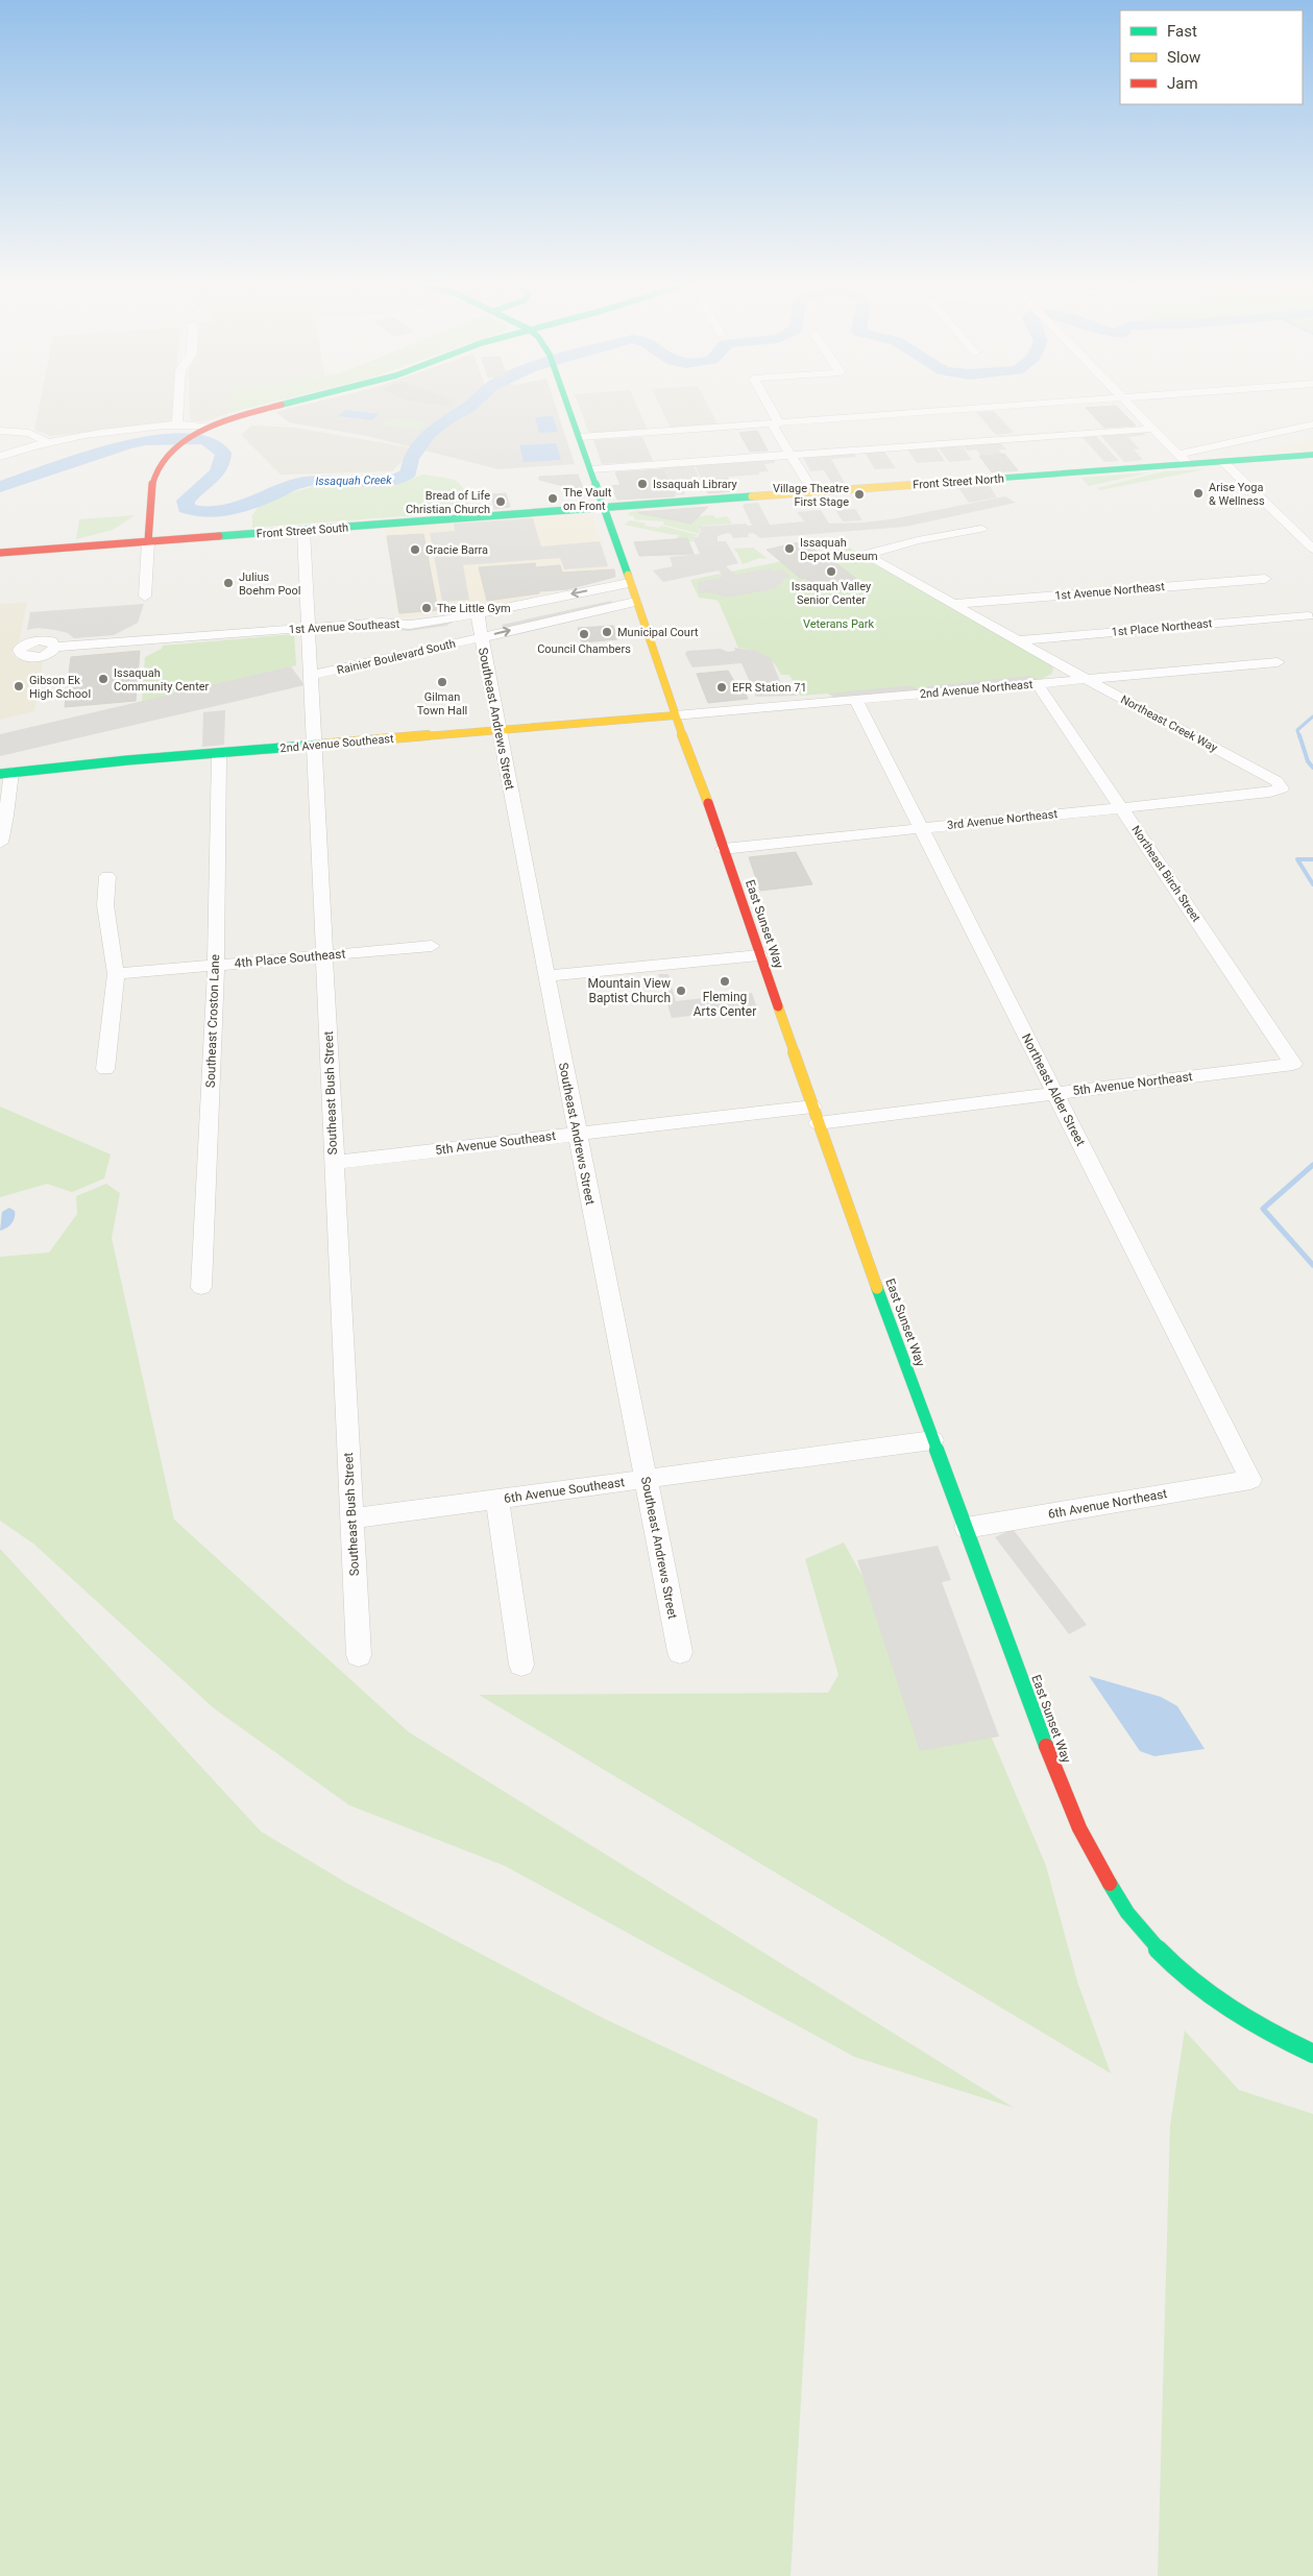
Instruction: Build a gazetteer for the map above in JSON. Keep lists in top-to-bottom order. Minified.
{"streets":{"main road":["Front Street North","Front Street South","2nd Avenue Southeast","East Sunset Way"],"street":["1st Avenue Northeast","1st Avenue Southeast","1st Place Northeast","Rainier Boulevard South","2nd Avenue Northeast","Southeast Andrews Street","Northeast Creek Way","3rd Avenue Northeast","Northeast Birch Street","4th Place Southeast","Southeast Croston Lane","5th Avenue Northeast","Northeast Alder Street","Southeast Bush Street","5th Avenue Southeast","6th Avenue Southeast","6th Avenue Northeast"]},"crossings":[["Front Street North","Front Street South"],["Front Street North","East Sunset Way"],["Front Street South","East Sunset Way"],["Front Street South","Southeast Bush Street"],["1st Avenue Northeast","Northeast Creek Way"],["1st Avenue Southeast","Southeast Andrews Street"],["1st Avenue Southeast","East Sunset Way"],["1st Avenue Southeast","Southeast Bush Street"],["1st Place Northeast","Northeast Creek Way"],["Rainier Boulevard South","Southeast Andrews Street"],["Rainier Boulevard South","East Sunset Way"],["Rainier Boulevard South","Southeast Bush Street"],["2nd Avenue Northeast","Northeast Creek Way"],["2nd Avenue Northeast","2nd Avenue Southeast"],["2nd Avenue Northeast","Northeast Birch Street"],["2nd Avenue Northeast","East Sunset Way"],["2nd Avenue Northeast","Northeast Alder Street"],["Southeast Andrews Street","2nd Avenue Southeast"],["Southeast Andrews Street","5th Avenue Southeast"],["Southeast Andrews Street","6th Avenue Southeast"],["Northeast Creek Way","3rd Avenue Northeast"],["2nd Avenue Southeast","East Sunset Way"],["2nd Avenue Southeast","Southeast Croston Lane"],["2nd Avenue Southeast","Southeast Bush Street"],["3rd Avenue Northeast","Northeast Birch Street"],["3rd Avenue Northeast","East Sunset Way"],["3rd Avenue Northeast","Northeast Alder Street"],["Northeast Birch Street","5th Avenue Northeast"],["East Sunset Way","5th Avenue Northeast"],["East Sunset Way","5th Avenue Southeast"],["East Sunset Way","6th Avenue Southeast"],["East Sunset Way","6th Avenue Northeast"],["4th Place Southeast","Southeast Croston Lane"],["4th Place Southeast","Southeast Bush Street"],["5th Avenue Northeast","Northeast Alder Street"],["5th Avenue Northeast","5th Avenue Southeast"],["Northeast Alder Street","6th Avenue Northeast"],["Southeast Bush Street","5th Avenue Southeast"],["Southeast Bush Street","6th Avenue Southeast"]],"one_way":["Rainier Boulevard South"],"water":["Issaquah Creek"],"parks":["Veterans Park"],"places":["Issaquah Library","Arise Yoga & Wellness","Village Theatre First Stage","The Vault on Front","Bread of Life Christian Church","Issaquah Depot Museum","Gracie Barra","Issaquah Valley Senior Center","Julius Boehm Pool","The Little Gym","Municipal Court","Council Chambers","Issaquah Community Center","Gilman Town Hall","Gibson Ek High School","EFR Station 71","Fleming Arts Center","Mountain View Baptist Church"],"legend":["Fast","Slow","Jam"]}
